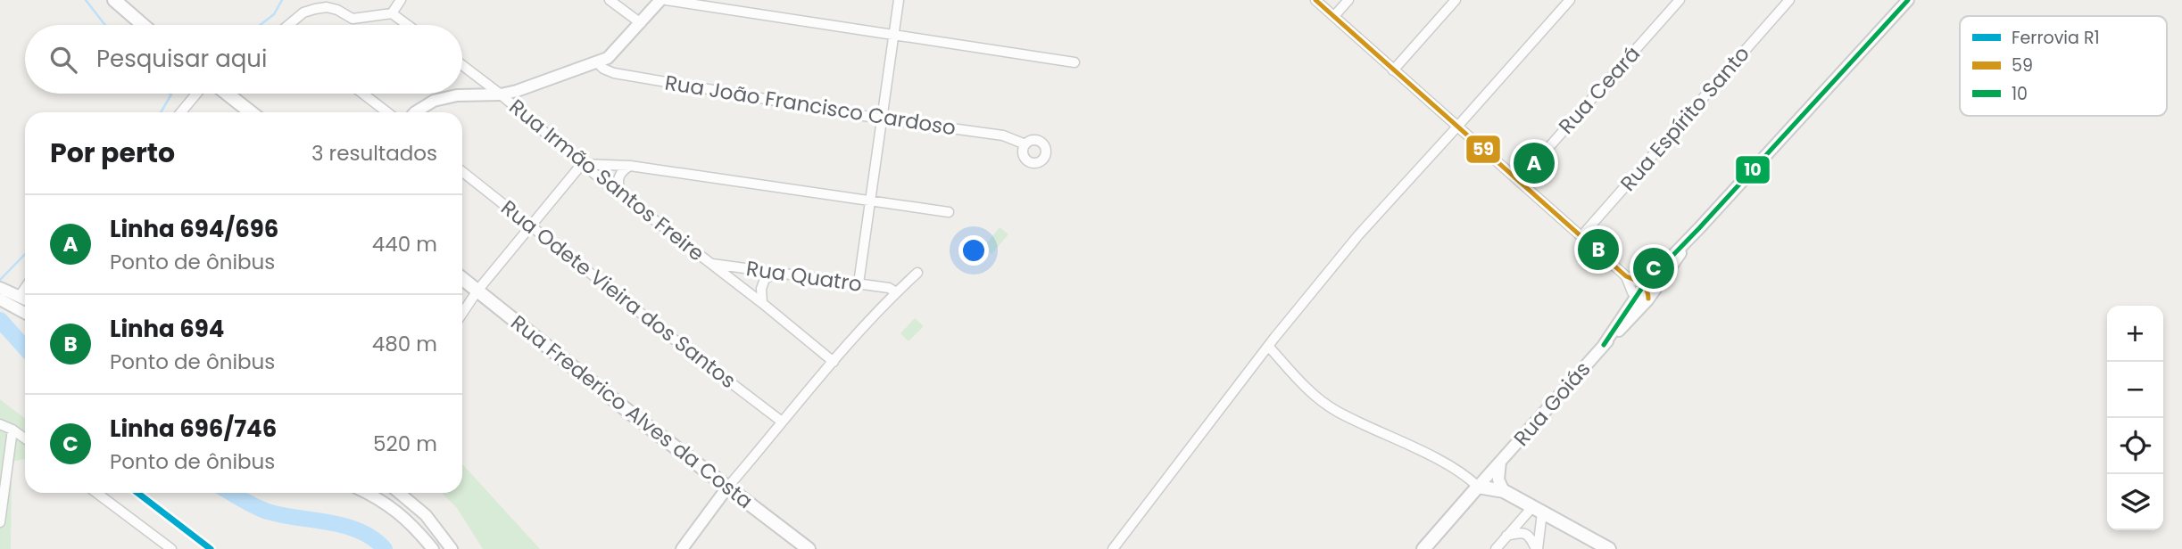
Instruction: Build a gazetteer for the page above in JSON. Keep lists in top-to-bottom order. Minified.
{"streets":{"main road":["Rua Goiás","Rua Frederico Alves da Costa"],"street":["Rua Ceará","Rua João Francisco Cardoso","Rua Espírito Santo","Rua Irmão Santos Freire","Rua Quatro","Rua Odete Vieira dos Santos"]},"crossings":[["Rua Irmão Santos Freire","Rua Quatro"]],"lines":["transit line 59","transit line 10","rail line R1"],"legend":["Ferrovia R1","59","10"],"page":{"search":"Pesquisar aqui","heading":["Por perto","3 resultados"],"pins":["A","B","C"],"list":[{"mark":"A","name":"Linha 694/696","note":"Ponto de ônibus","value":"440 m"},{"mark":"B","name":"Linha 694","note":"Ponto de ônibus","value":"480 m"},{"mark":"C","name":"Linha 696/746","note":"Ponto de ônibus","value":"520 m"}],"map_buttons":["+","−"]}}
